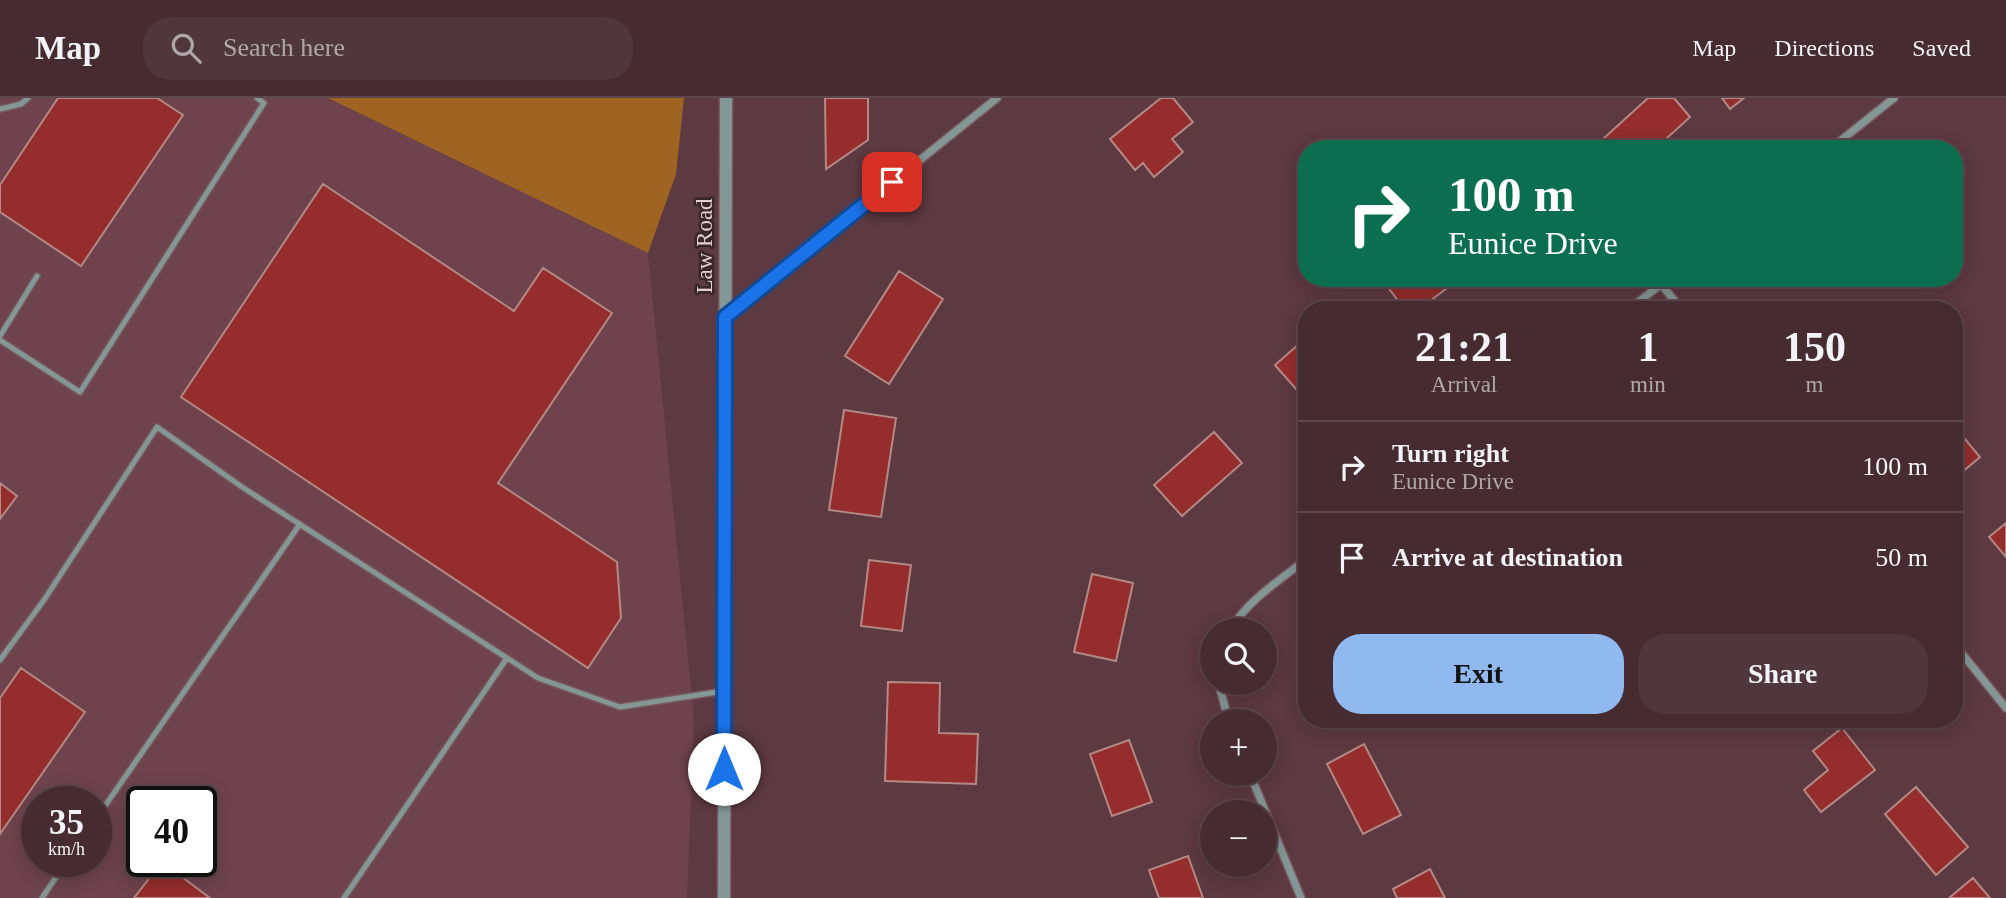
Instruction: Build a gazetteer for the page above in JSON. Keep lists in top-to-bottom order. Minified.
{"streets":{"street":["Law Road"]},"page":{"header":"Map","search":"Search here","nav":["Map","Directions","Saved"],"turn":["100 m","Eunice Drive"],"eta":["21:21","Arrival","1","min","150","m"],"list":[{"name":"Turn right","note":"Eunice Drive","value":"100 m"},{"name":"Arrive at destination","value":"50 m"}],"map_buttons":["+","−"],"buttons":["Exit","Share"],"speed":"35 km/h","limit":"40"}}
